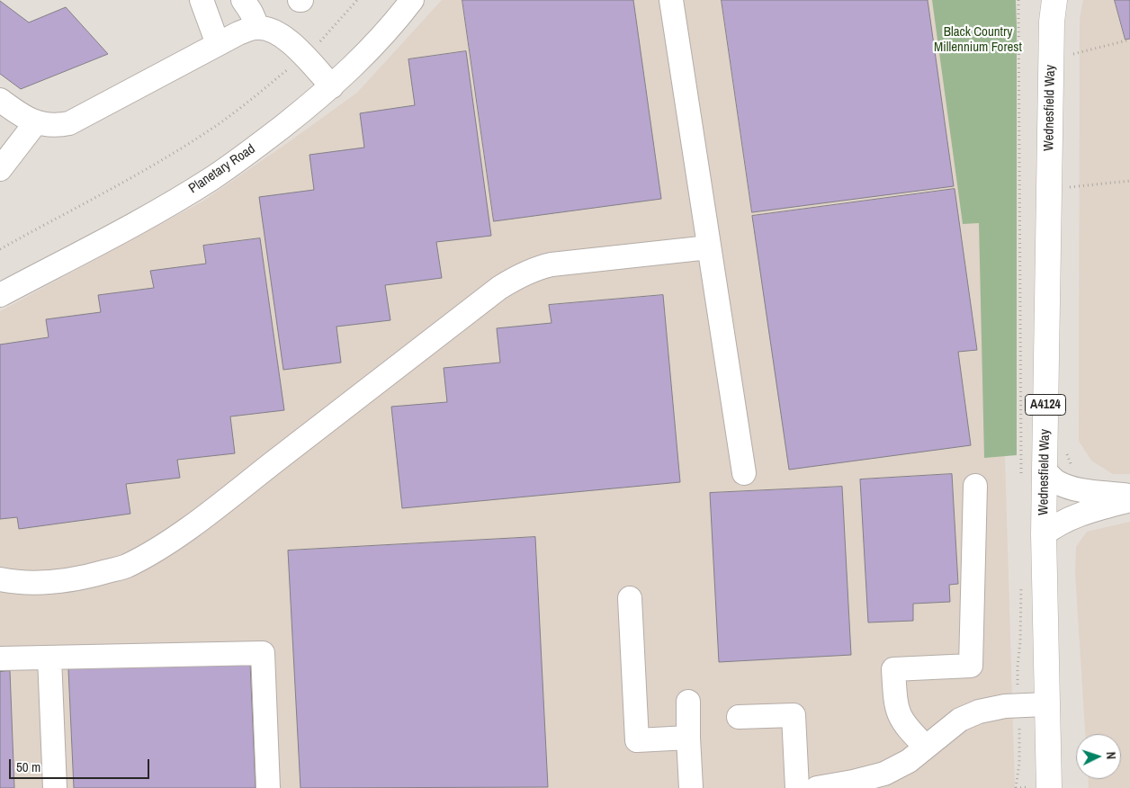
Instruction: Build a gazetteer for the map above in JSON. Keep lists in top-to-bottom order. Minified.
{"streets":{"main road":["Wednesfield Way","A4124"],"street":["Planetary Road"]},"parks":["Black Country Millennium Forest"],"scale_bar":"50 m","north":"right"}
